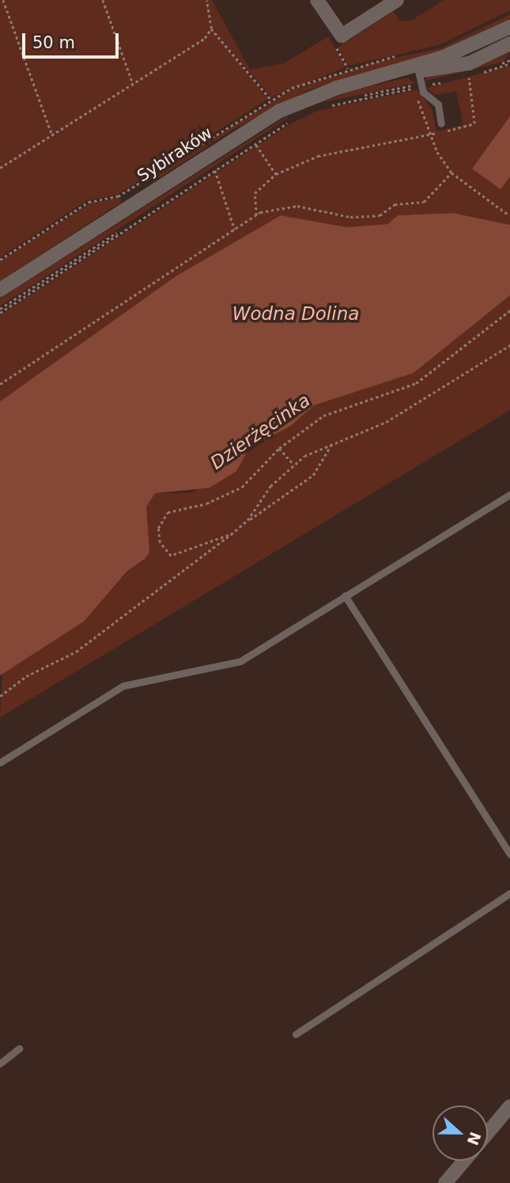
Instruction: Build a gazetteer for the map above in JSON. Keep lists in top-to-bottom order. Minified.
{"streets":{"street":["Sybiraków"]},"water":["Wodna Dolina","Dzierżęcinka"],"scale_bar":"50 m","north":"right"}
